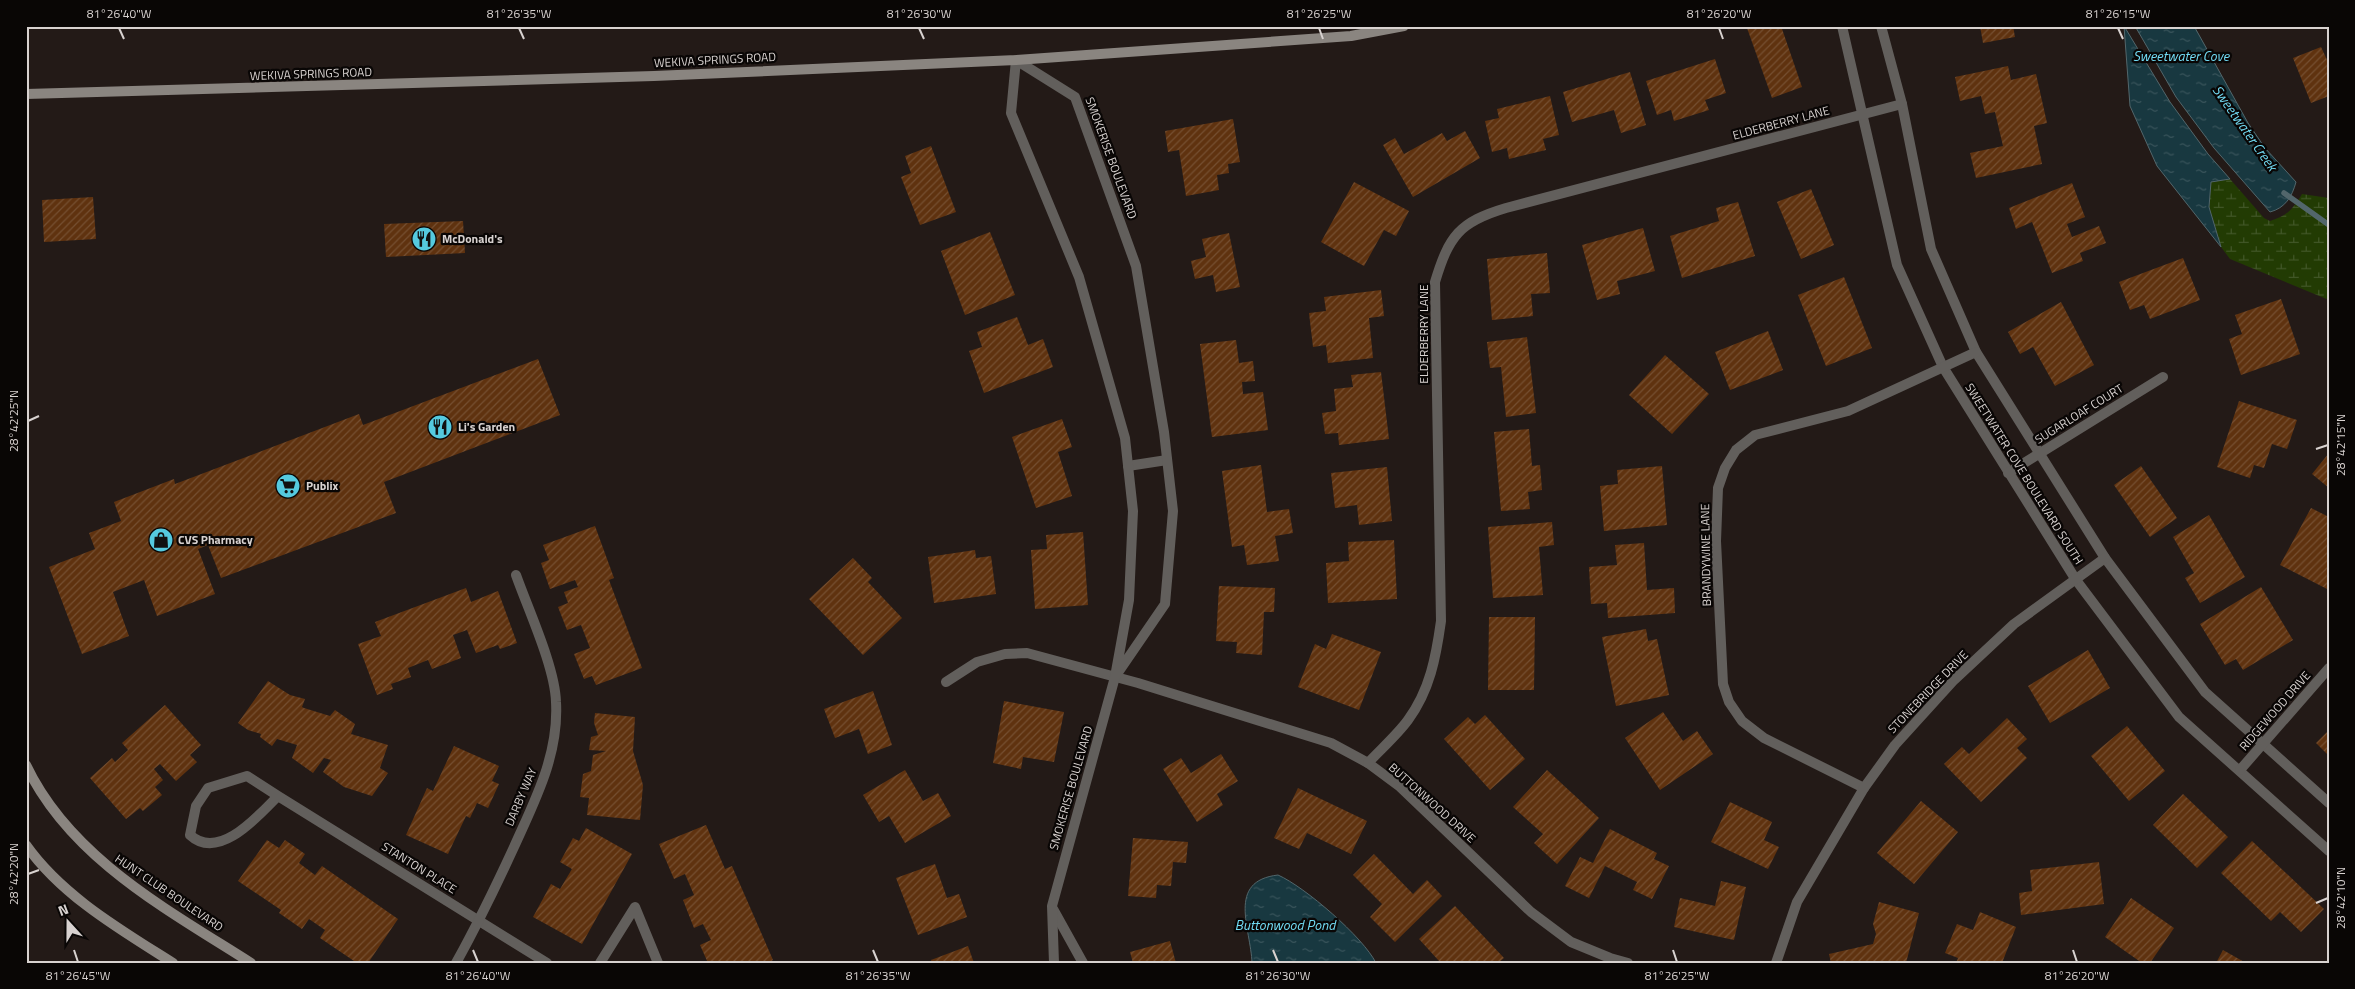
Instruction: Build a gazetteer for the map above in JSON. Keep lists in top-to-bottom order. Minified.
{"streets":{"main road":["WEKIVA SPRINGS ROAD","HUNT CLUB BOULEVARD"],"street":["ELDERBERRY LANE","SMOKERISE BOULEVARD","SUGARLOAF COURT","SWEETWATER COVE BOULEVARD SOUTH","BRANDYWINE LANE","STONEBRIDGE DRIVE","RIDGEWOOD DRIVE","DARBY WAY","BUTTONWOOD DRIVE","STANTON PLACE"]},"crossings":[["WEKIVA SPRINGS ROAD","SMOKERISE BOULEVARD"],["ELDERBERRY LANE","SWEETWATER COVE BOULEVARD SOUTH"],["ELDERBERRY LANE","BUTTONWOOD DRIVE"],["SMOKERISE BOULEVARD","BUTTONWOOD DRIVE"],["SUGARLOAF COURT","SWEETWATER COVE BOULEVARD SOUTH"],["SWEETWATER COVE BOULEVARD SOUTH","BRANDYWINE LANE"],["SWEETWATER COVE BOULEVARD SOUTH","STONEBRIDGE DRIVE"],["SWEETWATER COVE BOULEVARD SOUTH","RIDGEWOOD DRIVE"],["BRANDYWINE LANE","STONEBRIDGE DRIVE"],["DARBY WAY","STANTON PLACE"]],"water":["Sweetwater Cove","Sweetwater Creek","Buttonwood Pond"],"places":{"restaurant":["McDonald's","Li's Garden"],"supermarket":["Publix"],"shop":["CVS Pharmacy"]},"north":"top","coordinates":["81°26'40\"W","81°26'35\"W","81°26'30\"W","81°26'25\"W","81°26'20\"W","81°26'15\"W","28°42'25\"N","28°42'15\"N","28°42'20\"N","28°42'10\"N","81°26'45\"W"]}
